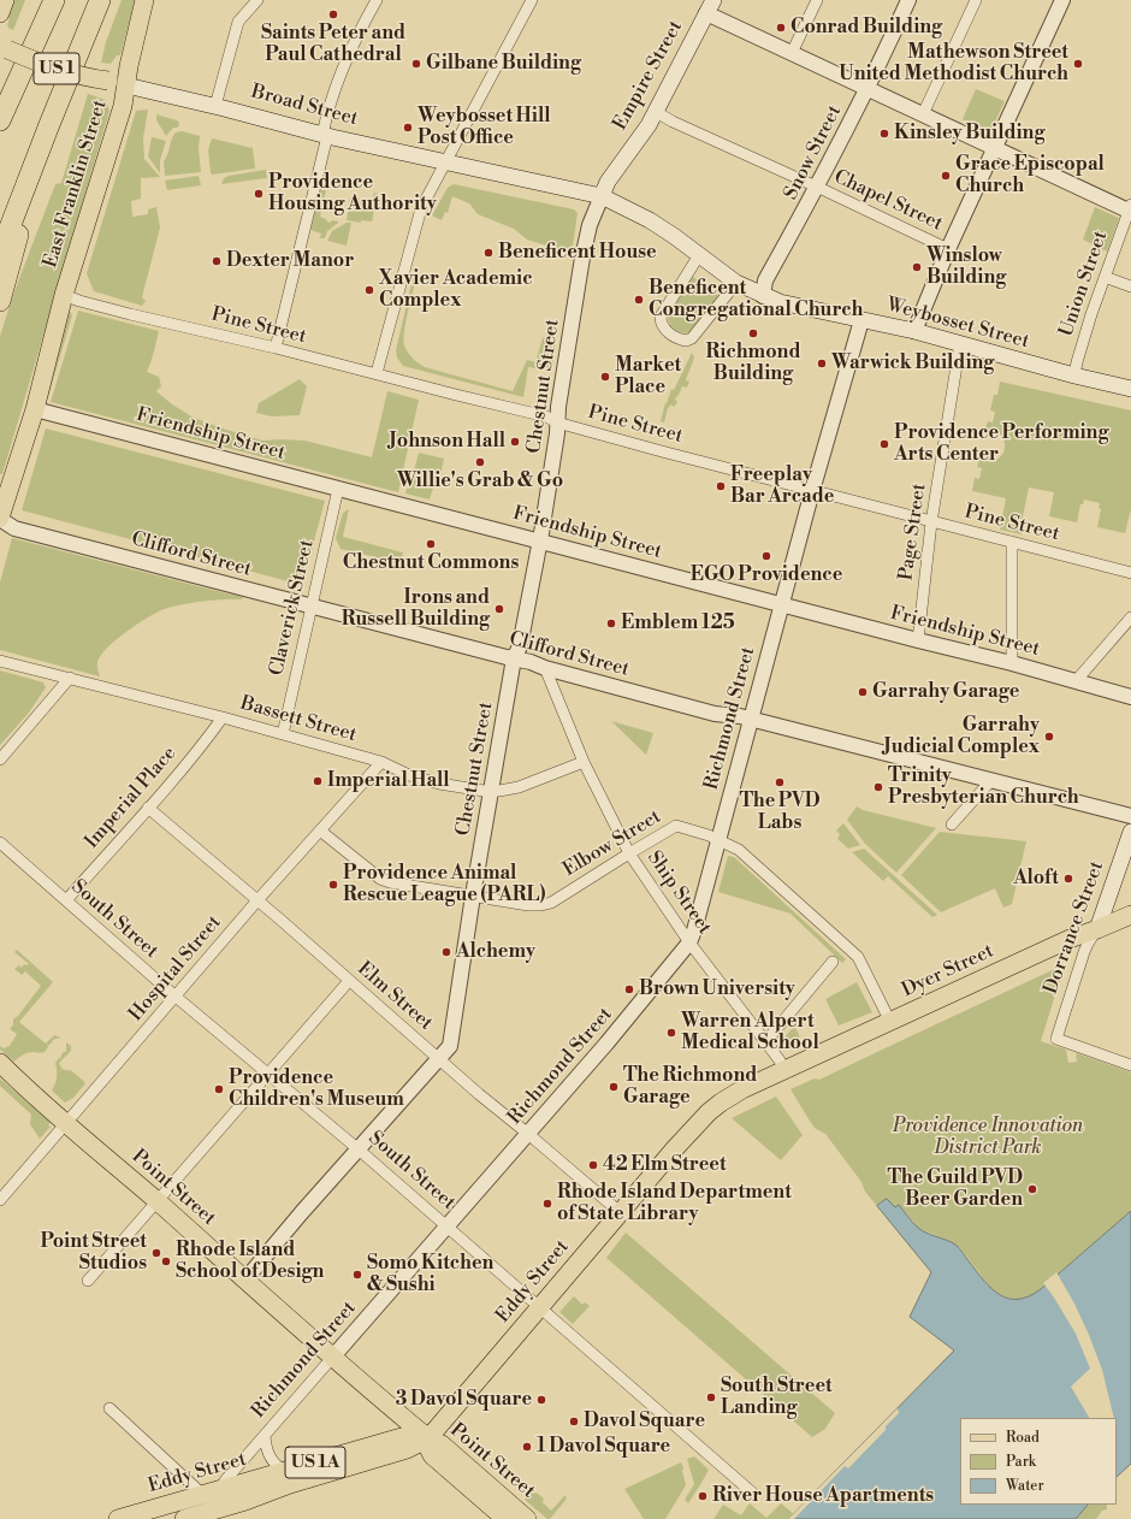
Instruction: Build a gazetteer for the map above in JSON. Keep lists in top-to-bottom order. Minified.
{"streets":{"main road":["US 1","Empire Street","Broad Street","East Franklin Street","Weybosset Street","Dorrance Street","Dyer Street","Point Street","Eddy Street","US 1A"],"street":["Snow Street","Chapel Street","Union Street","Pine Street","Chestnut Street","Friendship Street","Page Street","Clifford Street","Claverick Street","Richmond Street","Bassett Street","Imperial Place","Elbow Street","Ship Street","South Street","Hospital Street","Elm Street"]},"crossings":[["Empire Street","Broad Street"],["Empire Street","Chapel Street"],["Empire Street","Weybosset Street"],["Empire Street","Chestnut Street"],["Broad Street","East Franklin Street"],["Broad Street","Weybosset Street"],["Broad Street","Chestnut Street"],["Snow Street","Chapel Street"],["Snow Street","Weybosset Street"],["East Franklin Street","Pine Street"],["East Franklin Street","Friendship Street"],["East Franklin Street","Clifford Street"],["Union Street","Weybosset Street"],["Weybosset Street","Chestnut Street"],["Weybosset Street","Page Street"],["Weybosset Street","Richmond Street"],["Pine Street","Chestnut Street"],["Pine Street","Page Street"],["Pine Street","Richmond Street"],["Chestnut Street","Friendship Street"],["Chestnut Street","Clifford Street"],["Chestnut Street","Bassett Street"],["Chestnut Street","Elbow Street"],["Chestnut Street","South Street"],["Chestnut Street","Elm Street"],["Chestnut Street","Point Street"],["Friendship Street","Page Street"],["Friendship Street","Claverick Street"],["Friendship Street","Richmond Street"],["Clifford Street","Claverick Street"],["Clifford Street","Richmond Street"],["Clifford Street","Ship Street"],["Claverick Street","Bassett Street"],["Richmond Street","Elbow Street"],["Richmond Street","Ship Street"],["Richmond Street","South Street"],["Richmond Street","Elm Street"],["Richmond Street","Point Street"],["Richmond Street","Eddy Street"],["Bassett Street","Imperial Place"],["Bassett Street","Ship Street"],["Bassett Street","Hospital Street"],["Imperial Place","South Street"],["Imperial Place","Elm Street"],["Elbow Street","Ship Street"],["Elbow Street","Hospital Street"],["Elbow Street","Dyer Street"],["Ship Street","Dyer Street"],["Ship Street","Eddy Street"],["South Street","Hospital Street"],["South Street","Eddy Street"],["Dorrance Street","Dyer Street"],["Hospital Street","Elm Street"],["Hospital Street","Point Street"],["Dyer Street","Eddy Street"],["Elm Street","Eddy Street"],["Point Street","Eddy Street"]],"parks":["Providence Innovation District Park"],"places":["Saints Peter and Paul Cathedral","Conrad Building","Gilbane Building","Mathewson Street United Methodist Church","Weybosset Hill Post Office","Kinsley Building","Grace Episcopal Church","Providence Housing Authority","Beneficent House","Dexter Manor","Winslow Building","Xavier Academic Complex","Beneficent Congregational Church","Richmond Building","Warwick Building","Market Place","Johnson Hall","Providence Performing Arts Center","Willie's Grab & Go","Freeplay Bar Arcade","Chestnut Commons","EGO Providence","Irons and Russell Building","Emblem 125","Garrahy Garage","Garrahy Judicial Complex","Imperial Hall","The PVD Labs","Trinity Presbyterian Church","Aloft","Providence Animal Rescue League (PARL)","Alchemy","Brown University","Warren Alpert Medical School","The Richmond Garage","Providence Children's Museum","42 Elm Street","The Guild PVD Beer Garden","Rhode Island Department of State Library","Point Street Studios","Rhode Island School of Design","Somo Kitchen & Sushi","South Street Landing","3 Davol Square","Davol Square","1 Davol Square","River House Apartments"],"legend":["Road","Park","Water"]}
